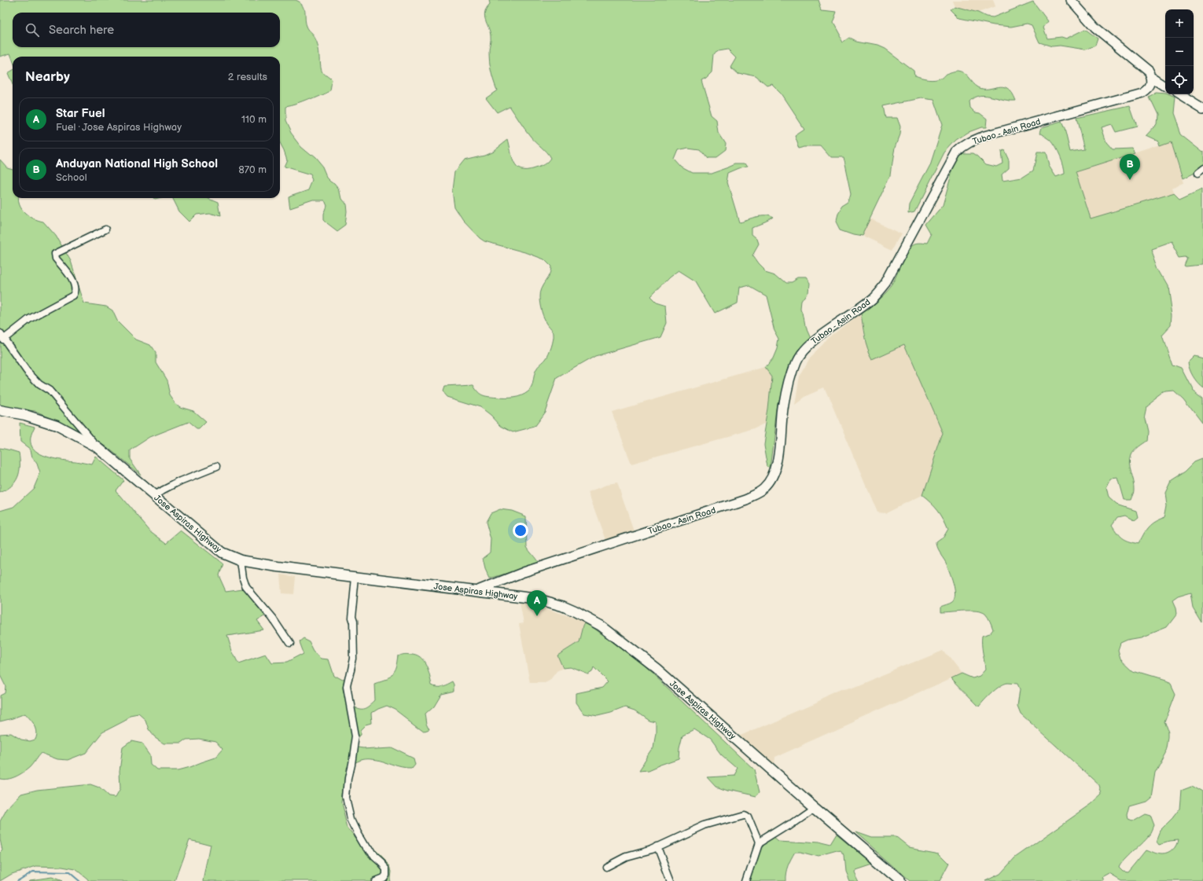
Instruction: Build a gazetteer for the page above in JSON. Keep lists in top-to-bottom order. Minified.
{"streets":{"main road":["Tubao - Asin Road","Jose Aspiras Highway"]},"crossings":[["Tubao - Asin Road","Jose Aspiras Highway"]],"page":{"map_buttons":["+","−"],"search":"Search here","heading":["Nearby","2 results"],"list":[{"mark":"A","name":"Star Fuel","note":"Fuel · Jose Aspiras Highway","value":"110 m"},{"mark":"B","name":"Anduyan National High School","note":"School","value":"870 m"}],"pins":["B","A"]}}
